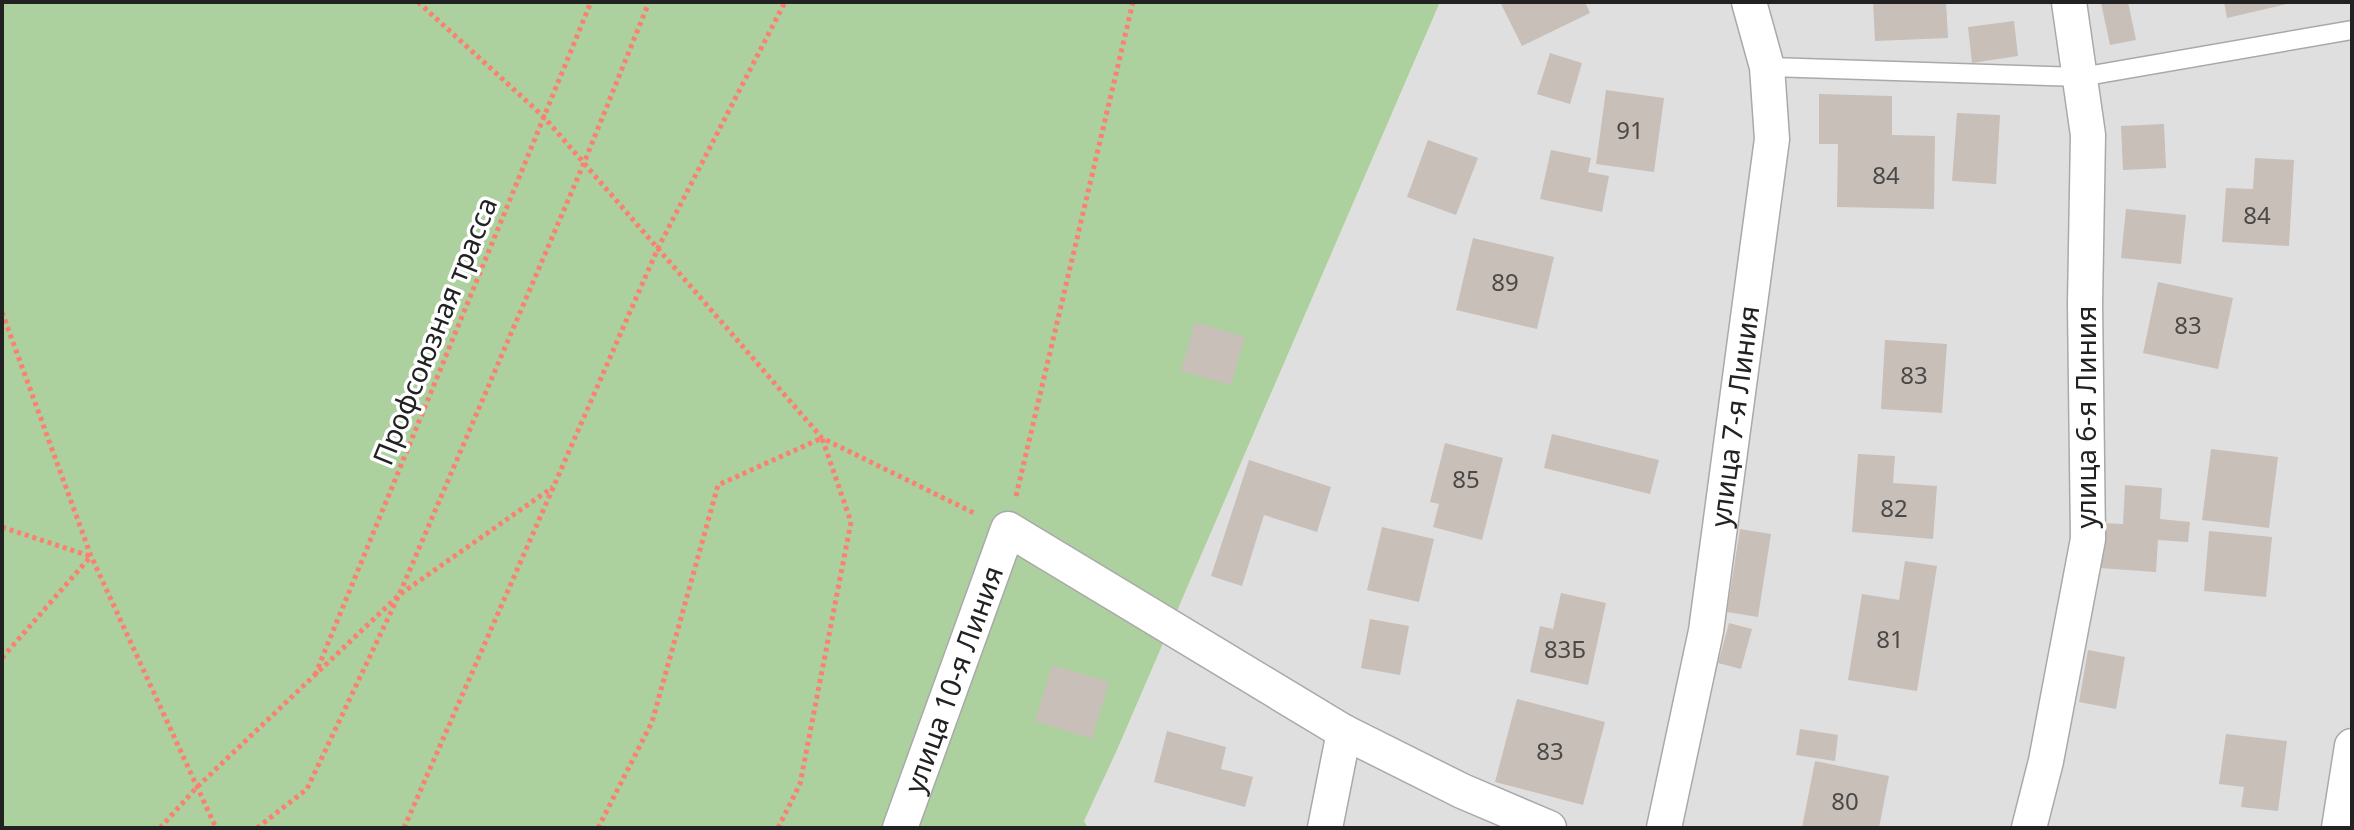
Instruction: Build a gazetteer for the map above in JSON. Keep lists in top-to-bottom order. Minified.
{"streets":{"street":["улица 7-я Линия","улица 6-я Линия","улица 10-я Линия"],"path":["Профсоюзная трасса"]},"house_numbers":["91","84","84","89","83","83","85","82","81","83Б","83","80"]}
